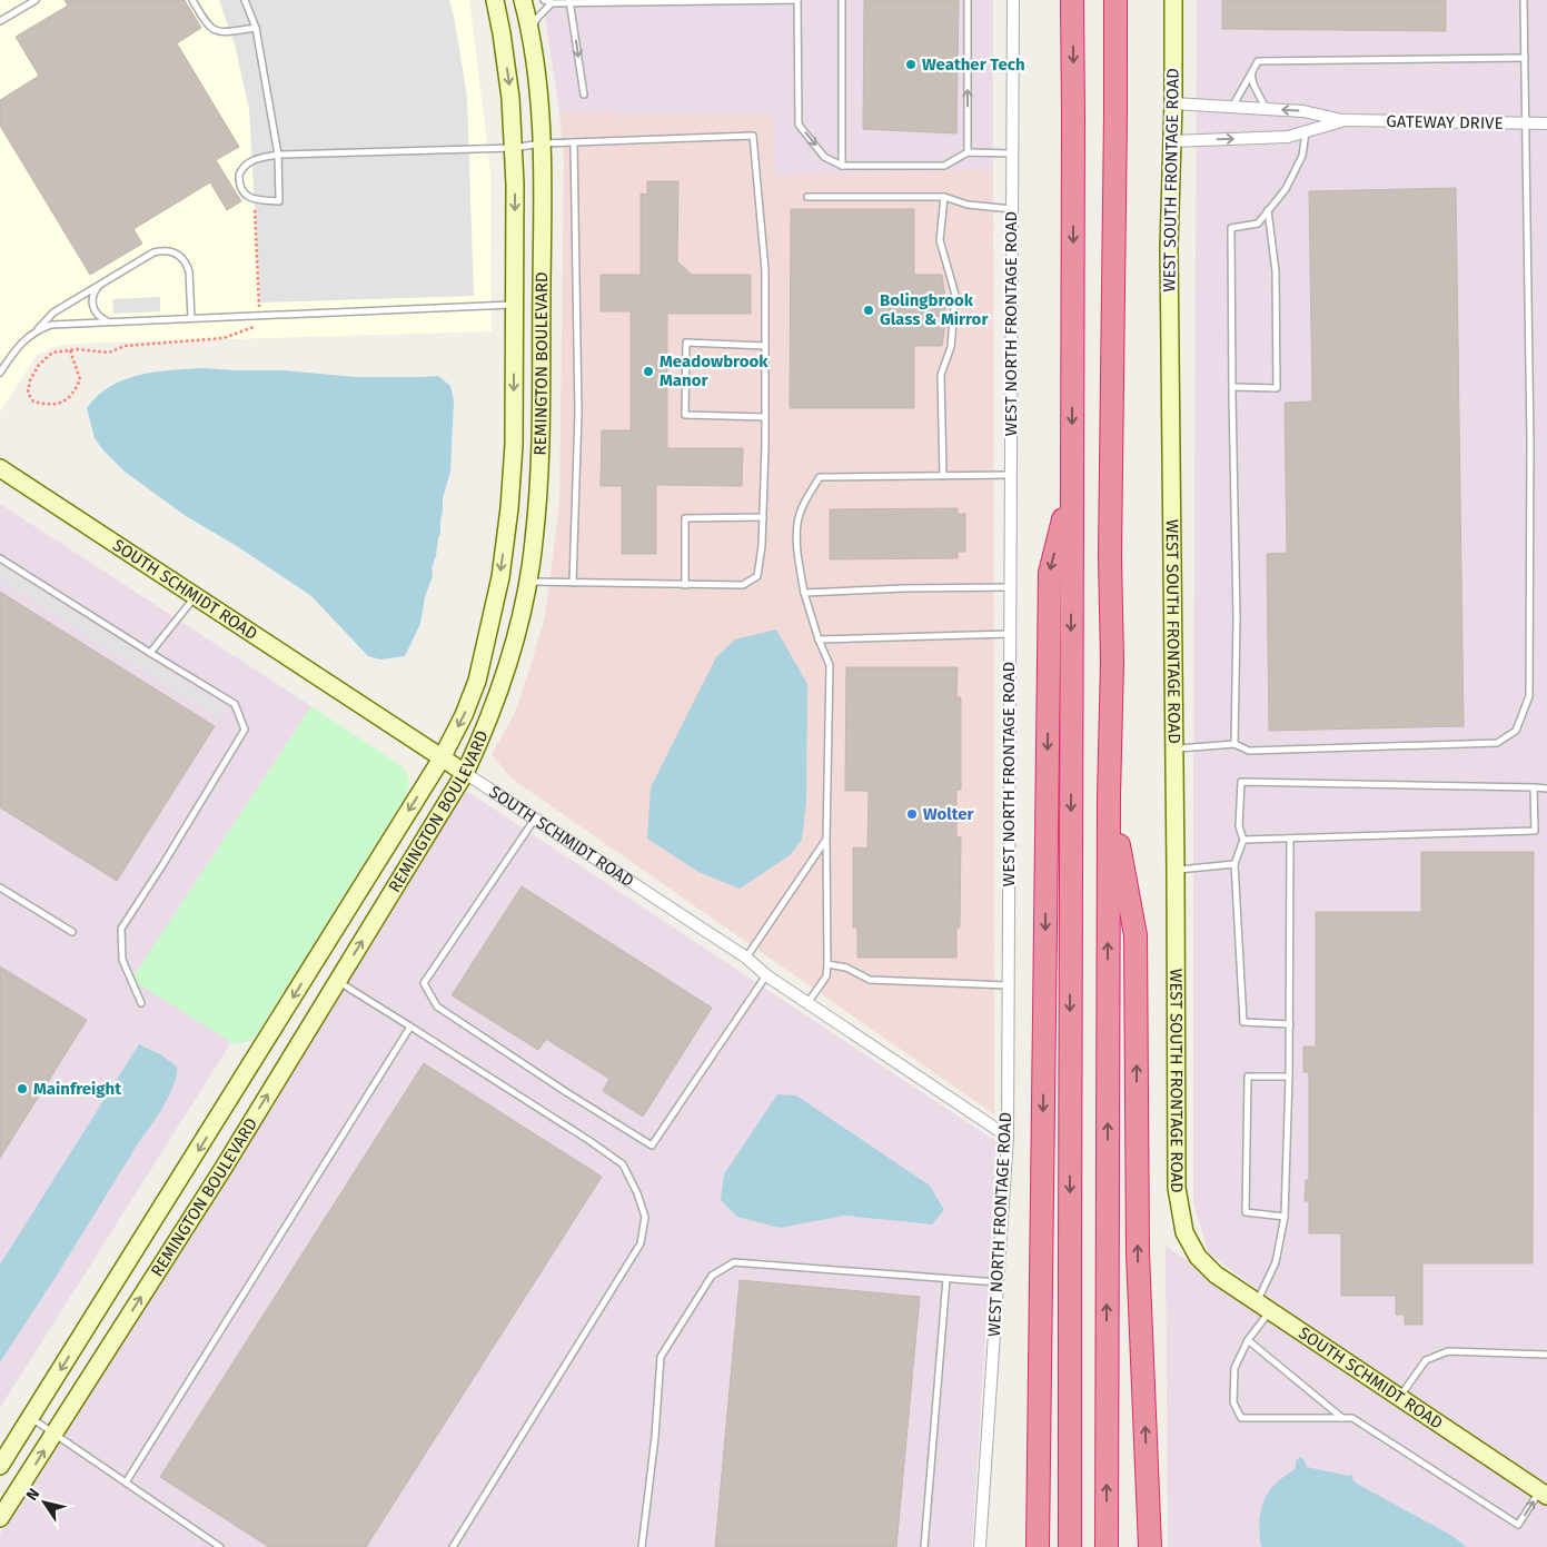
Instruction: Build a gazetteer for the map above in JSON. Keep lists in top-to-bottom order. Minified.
{"streets":{"street":["GATEWAY DRIVE","WEST SOUTH FRONTAGE ROAD","WEST NORTH FRONTAGE ROAD","REMINGTON BOULEVARD","SOUTH SCHMIDT ROAD"]},"crossings":[["GATEWAY DRIVE","WEST SOUTH FRONTAGE ROAD"],["WEST SOUTH FRONTAGE ROAD","SOUTH SCHMIDT ROAD"],["WEST NORTH FRONTAGE ROAD","SOUTH SCHMIDT ROAD"],["REMINGTON BOULEVARD","SOUTH SCHMIDT ROAD"]],"places":["Weather Tech","Bolingbrook Glass & Mirror","Meadowbrook Manor","Wolter","Mainfreight"],"north":"top left"}
